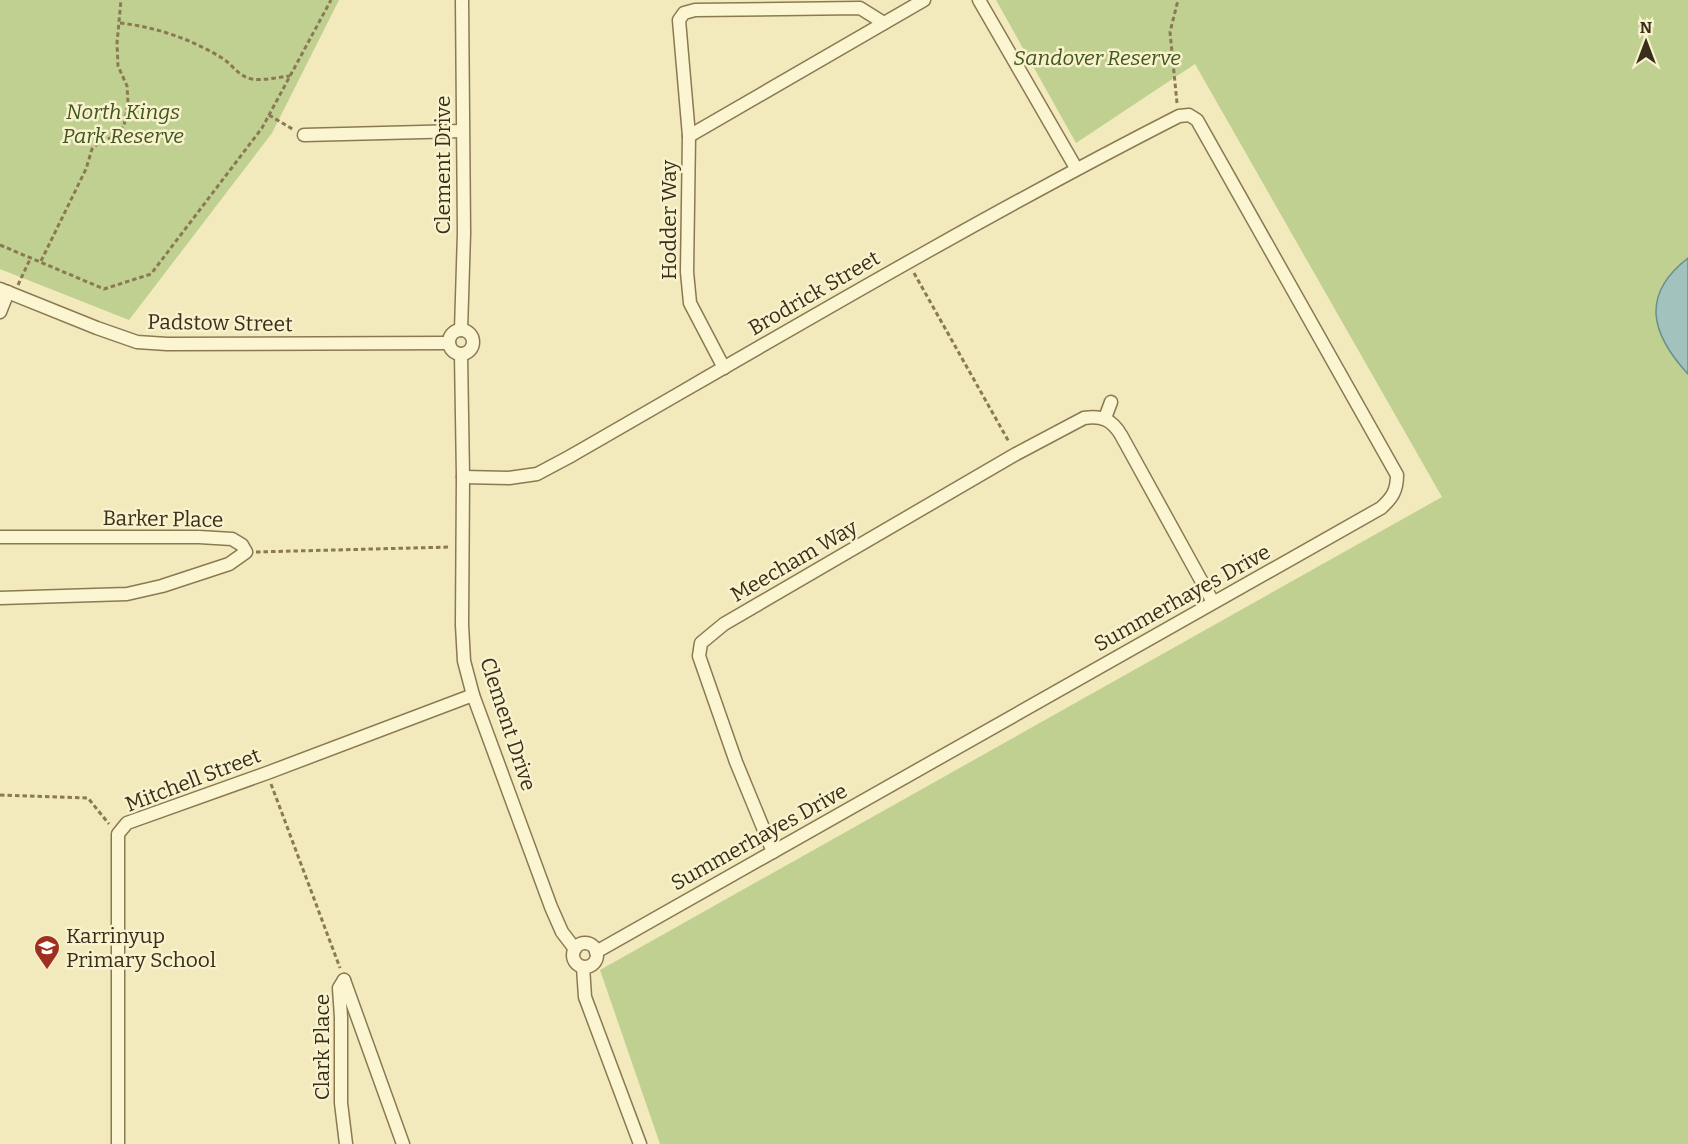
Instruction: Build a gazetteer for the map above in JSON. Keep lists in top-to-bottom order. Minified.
{"streets":{"street":["Clement Drive","Hodder Way","Brodrick Street","Padstow Street","Barker Place","Meecham Way","Summerhayes Drive","Mitchell Street","Clark Place"]},"crossings":[["Clement Drive","Brodrick Street"],["Clement Drive","Padstow Street"],["Clement Drive","Summerhayes Drive"],["Clement Drive","Mitchell Street"],["Hodder Way","Brodrick Street"],["Brodrick Street","Summerhayes Drive"],["Meecham Way","Summerhayes Drive"]],"parks":["Sandover Reserve","North Kings Park Reserve"],"places":{"school or university":["Karrinyup Primary School"]},"north":"top"}
